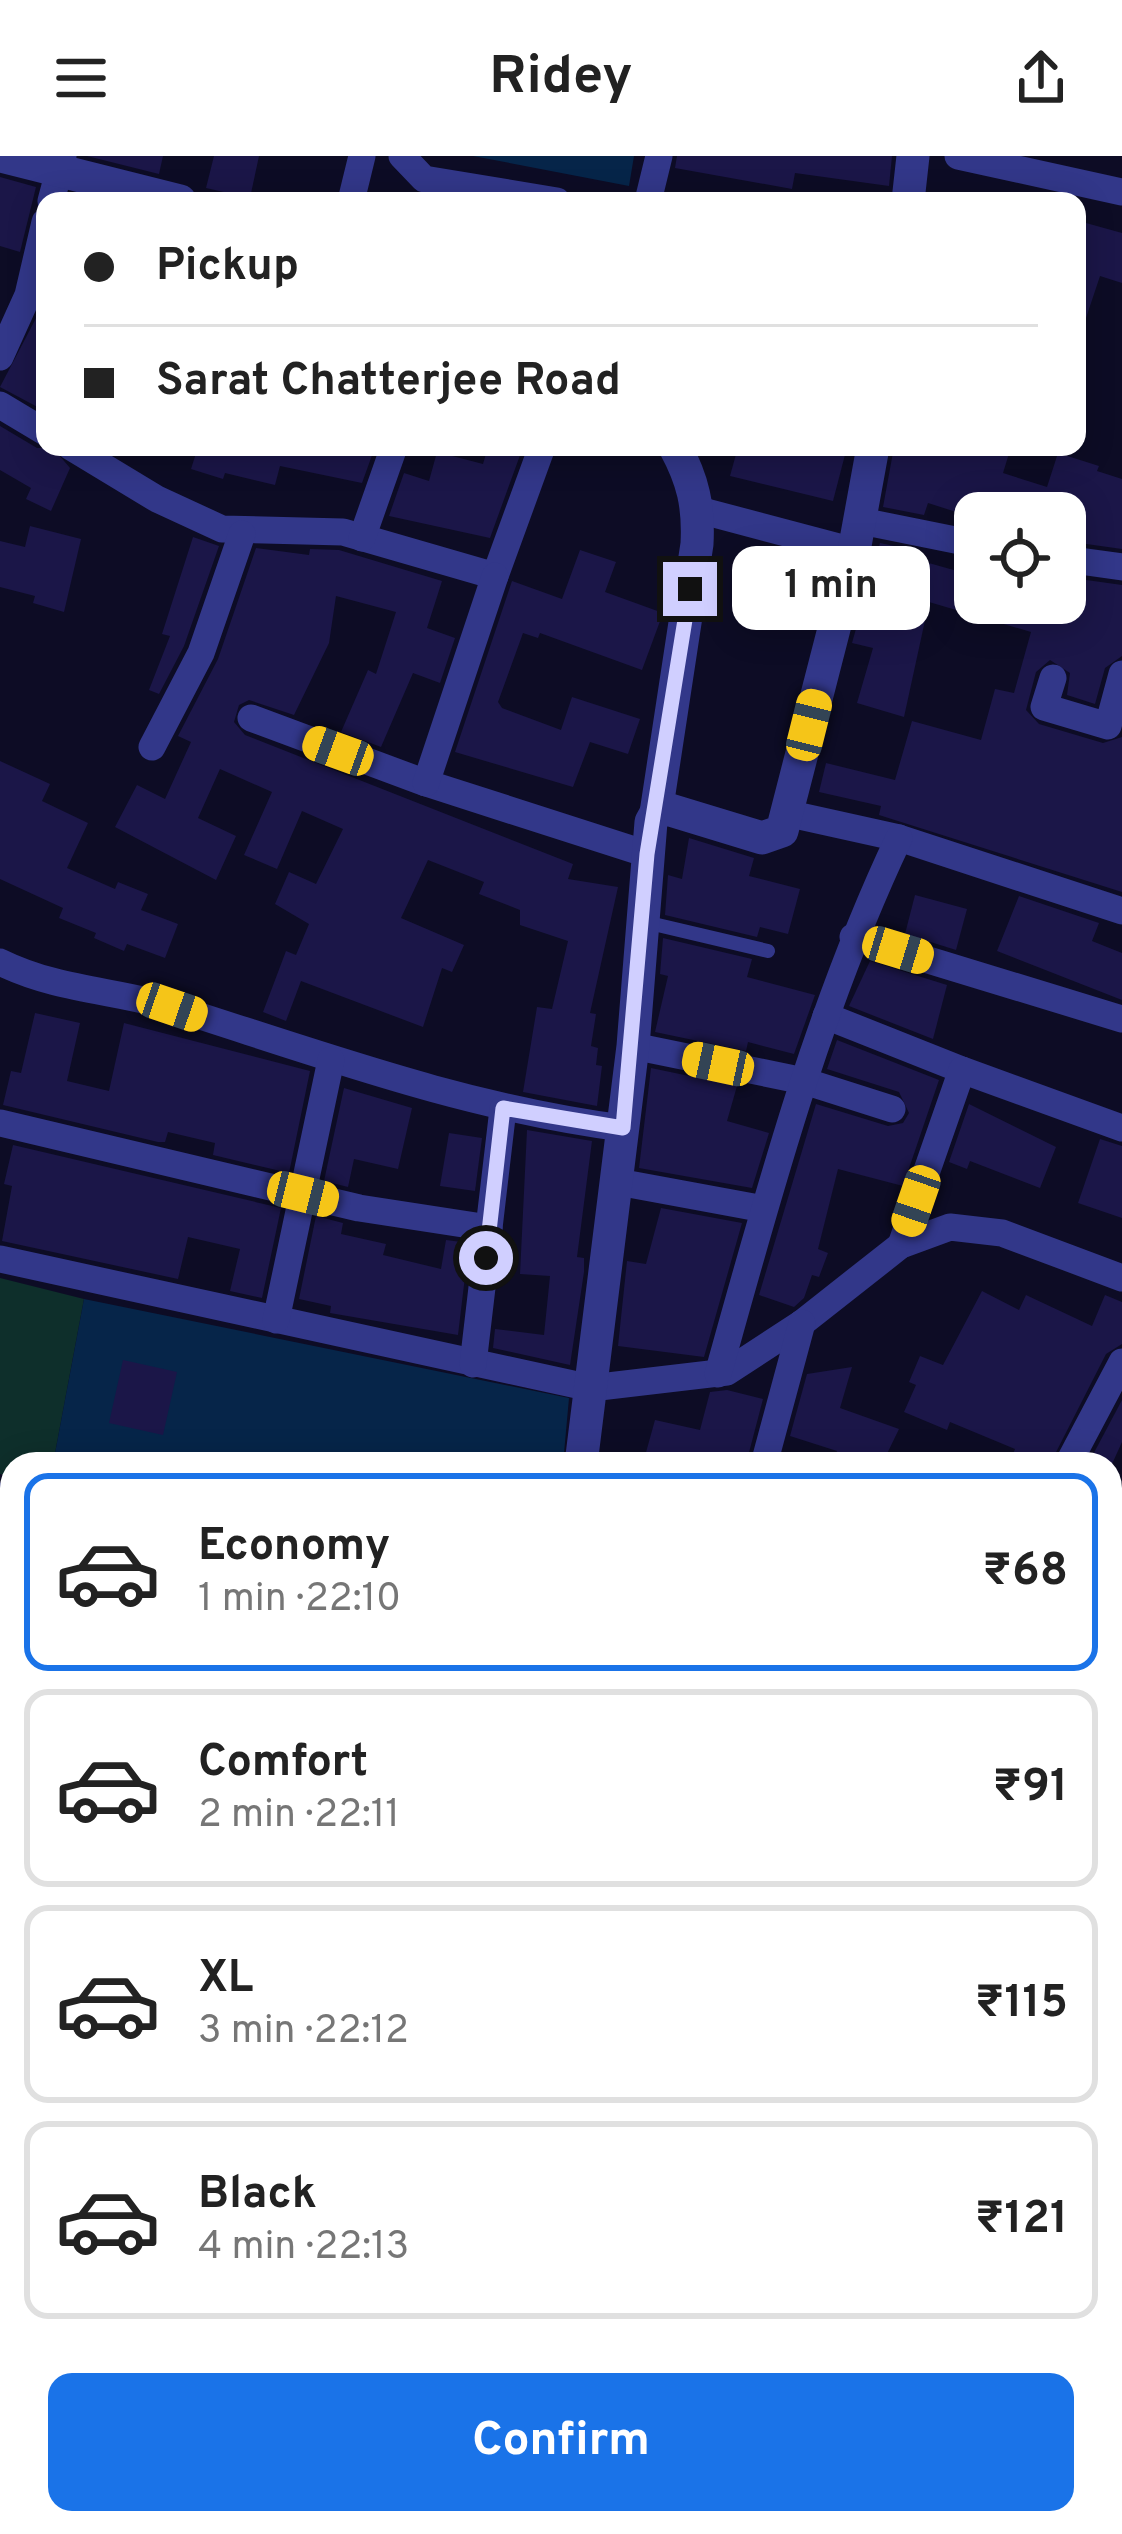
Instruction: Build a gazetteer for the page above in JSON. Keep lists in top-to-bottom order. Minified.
{"page":{"header":"Ridey","banner":["Pickup","Sarat Chatterjee Road"],"bubble":"1 min","list":[{"name":"Economy","note":"1 min · 22:10","value":"₹68"},{"name":"Comfort","note":"2 min · 22:11","value":"₹91"},{"name":"XL","note":"3 min · 22:12","value":"₹115"},{"name":"Black","note":"4 min · 22:13","value":"₹121"}],"buttons":"Confirm"}}
